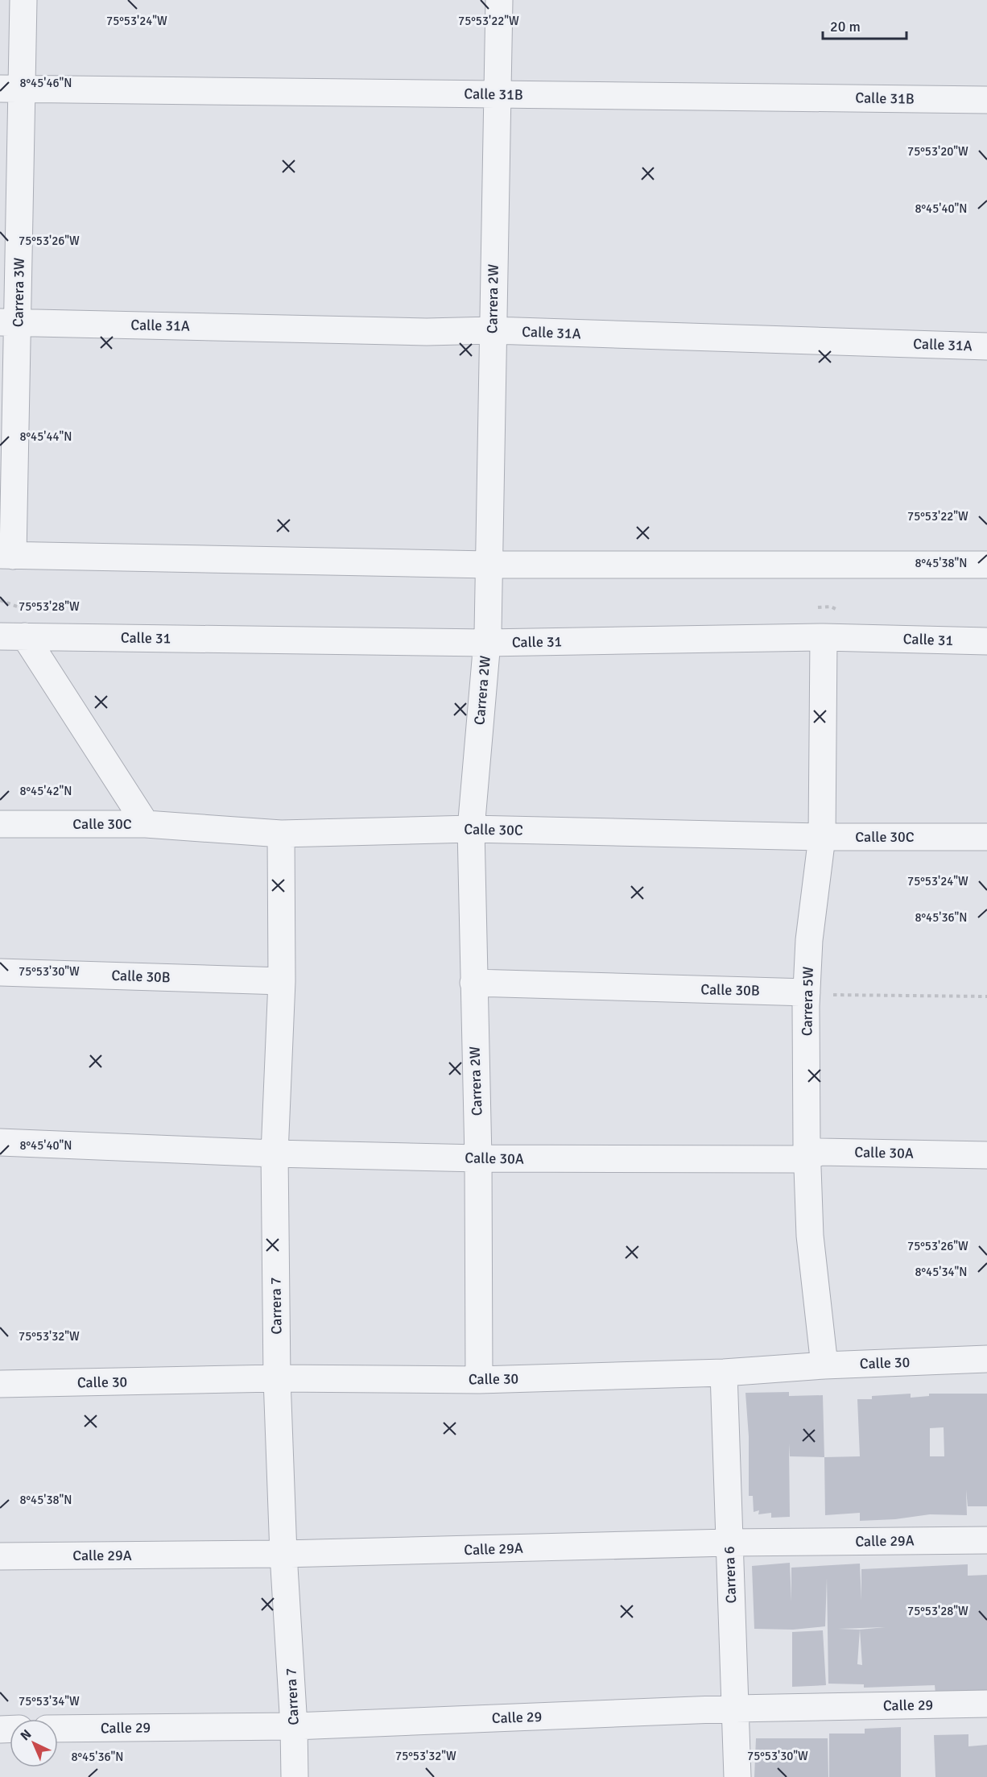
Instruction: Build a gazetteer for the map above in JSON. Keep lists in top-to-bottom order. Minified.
{"streets":{"street":["Calle 31B","Carrera 3W","Carrera 2W","Calle 31A","Calle 31","Calle 30C","Calle 30B","Carrera 5W","Calle 30A","Carrera 7","Calle 30","Calle 29A","Carrera 6","Calle 29"]},"crossings":[["Calle 31B","Carrera 3W"],["Calle 31B","Carrera 2W"],["Carrera 3W","Calle 31A"],["Carrera 2W","Calle 31A"],["Carrera 2W","Calle 31"],["Carrera 2W","Calle 30C"],["Carrera 2W","Calle 30B"],["Carrera 2W","Calle 30A"],["Carrera 2W","Calle 30"],["Calle 31","Carrera 5W"],["Calle 30C","Carrera 5W"],["Calle 30C","Carrera 7"],["Calle 30B","Carrera 5W"],["Calle 30B","Carrera 7"],["Carrera 5W","Calle 30A"],["Carrera 5W","Calle 30"],["Calle 30A","Carrera 7"],["Carrera 7","Calle 30"],["Carrera 7","Calle 29A"],["Carrera 7","Calle 29"],["Calle 30","Carrera 6"],["Calle 29A","Carrera 6"],["Carrera 6","Calle 29"]],"scale_bar":"20 m","north":"top left","coordinates":["75°53'22\"W","75°53'24\"W","8°45'46\"N","75°53'20\"W","8°45'40\"N","75°53'26\"W","8°45'44\"N","8°45'38\"N","75°53'28\"W","8°45'42\"N","8°45'36\"N","75°53'30\"W","8°45'34\"N","75°53'32\"W","75°53'34\"W"]}
